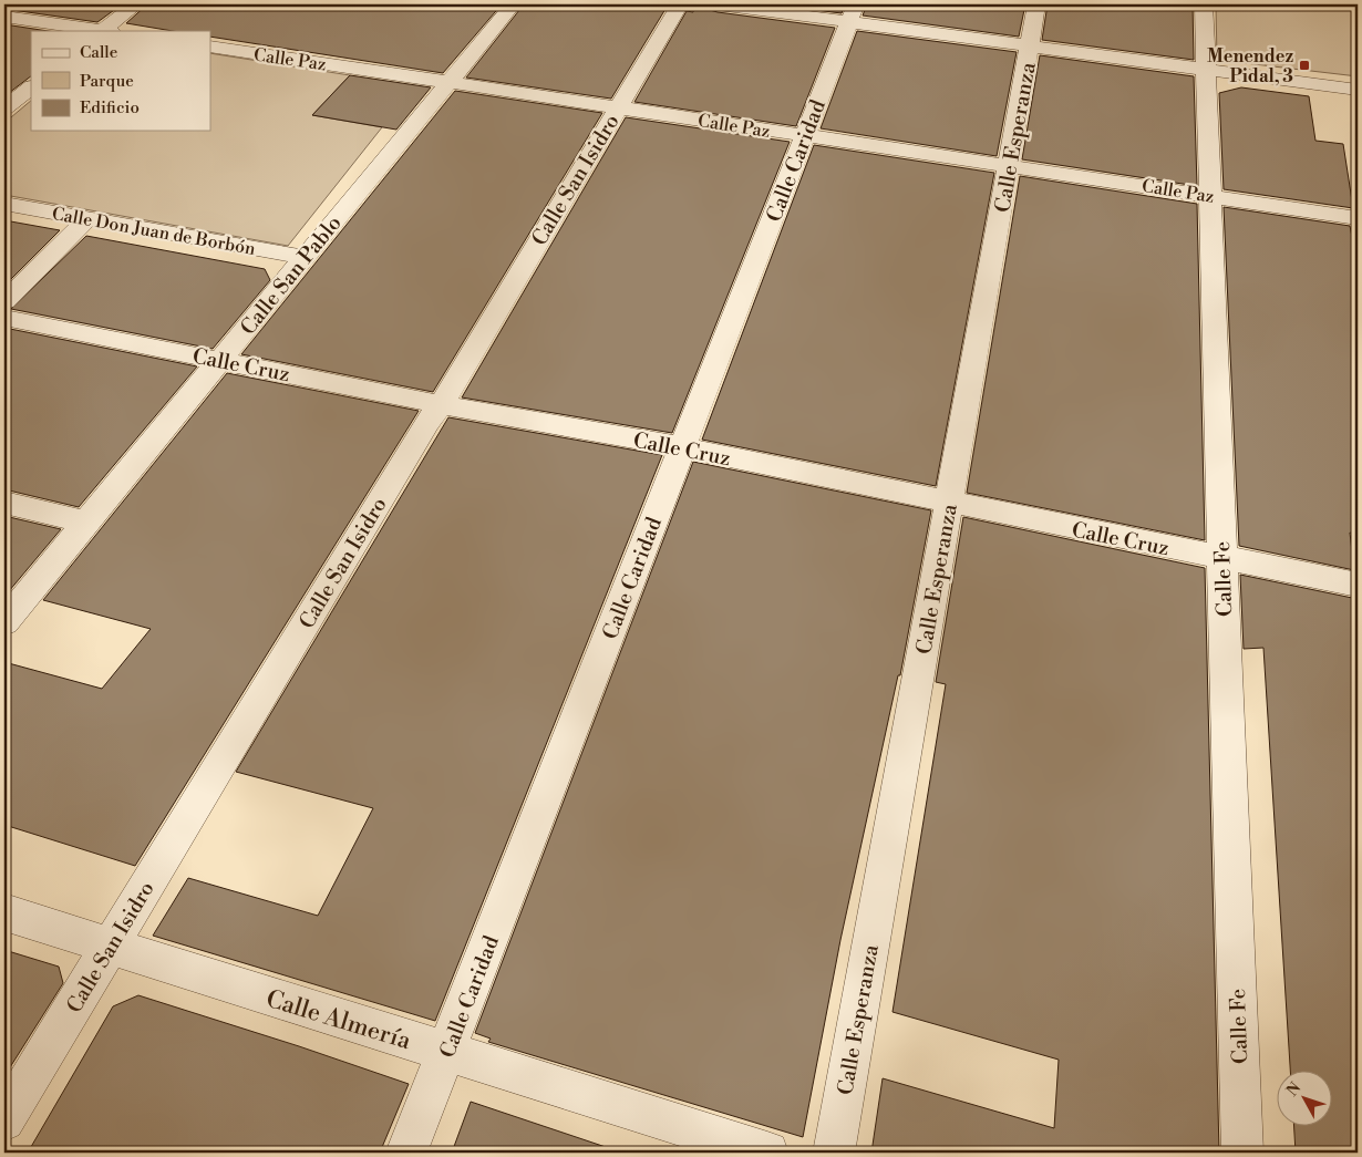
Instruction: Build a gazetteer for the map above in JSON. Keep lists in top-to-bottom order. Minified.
{"streets":{"street":["Calle Paz","Calle Esperanza","Calle Caridad","Calle San Isidro","Calle Don Juan de Borbón","Calle San Pablo","Calle Cruz","Calle Fe","Calle Almería"]},"crossings":[["Calle Paz","Calle Esperanza"],["Calle Paz","Calle Caridad"],["Calle Paz","Calle San Isidro"],["Calle Paz","Calle San Pablo"],["Calle Paz","Calle Fe"],["Calle Esperanza","Calle Cruz"],["Calle Caridad","Calle Cruz"],["Calle Caridad","Calle Almería"],["Calle San Isidro","Calle Cruz"],["Calle San Isidro","Calle Almería"],["Calle Don Juan de Borbón","Calle San Pablo"],["Calle San Pablo","Calle Cruz"],["Calle Cruz","Calle Fe"]],"places":{"transit":["Menendez Pidal, 3"]},"legend":["Calle","Parque","Edificio"],"north":"top left"}
